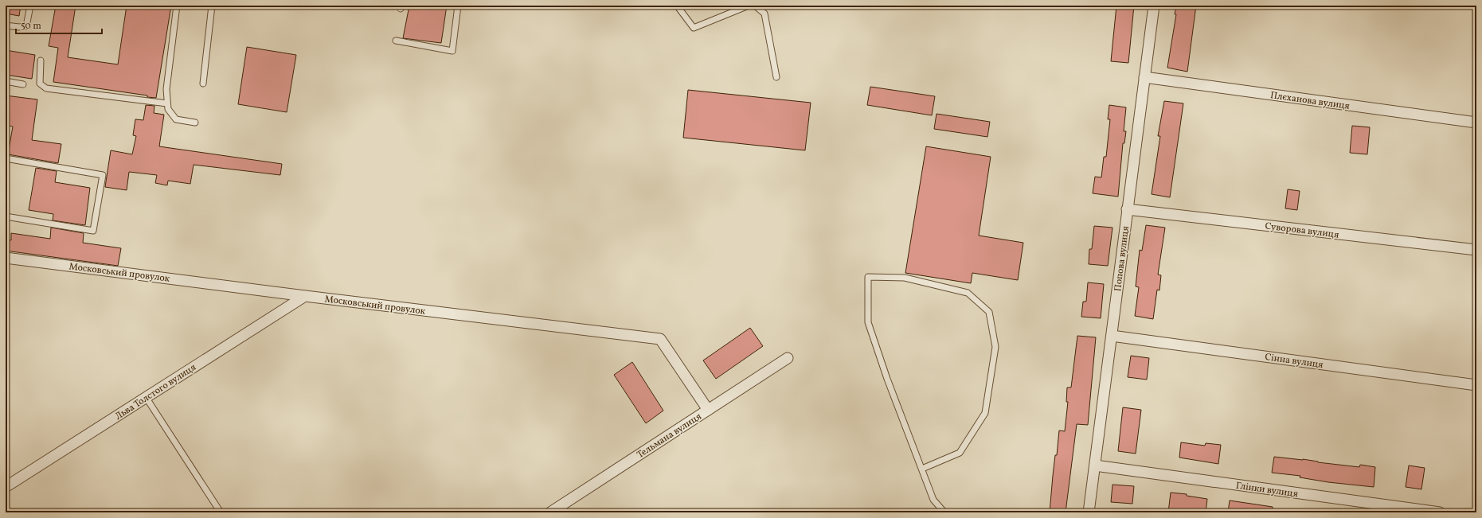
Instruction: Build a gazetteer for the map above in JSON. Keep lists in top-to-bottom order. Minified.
{"streets":{"street":["Плєханова вулиця","Суворова вулиця","Попова вулиця","Московський провулок","Сінна вулиця","Льва Толстого вулиця","Тельмана вулиця","Глінки вулиця"]},"crossings":[["Плєханова вулиця","Попова вулиця"],["Суворова вулиця","Попова вулиця"],["Попова вулиця","Сінна вулиця"],["Попова вулиця","Глінки вулиця"],["Московський провулок","Льва Толстого вулиця"],["Московський провулок","Тельмана вулиця"]],"scale_bar":"50 m"}
